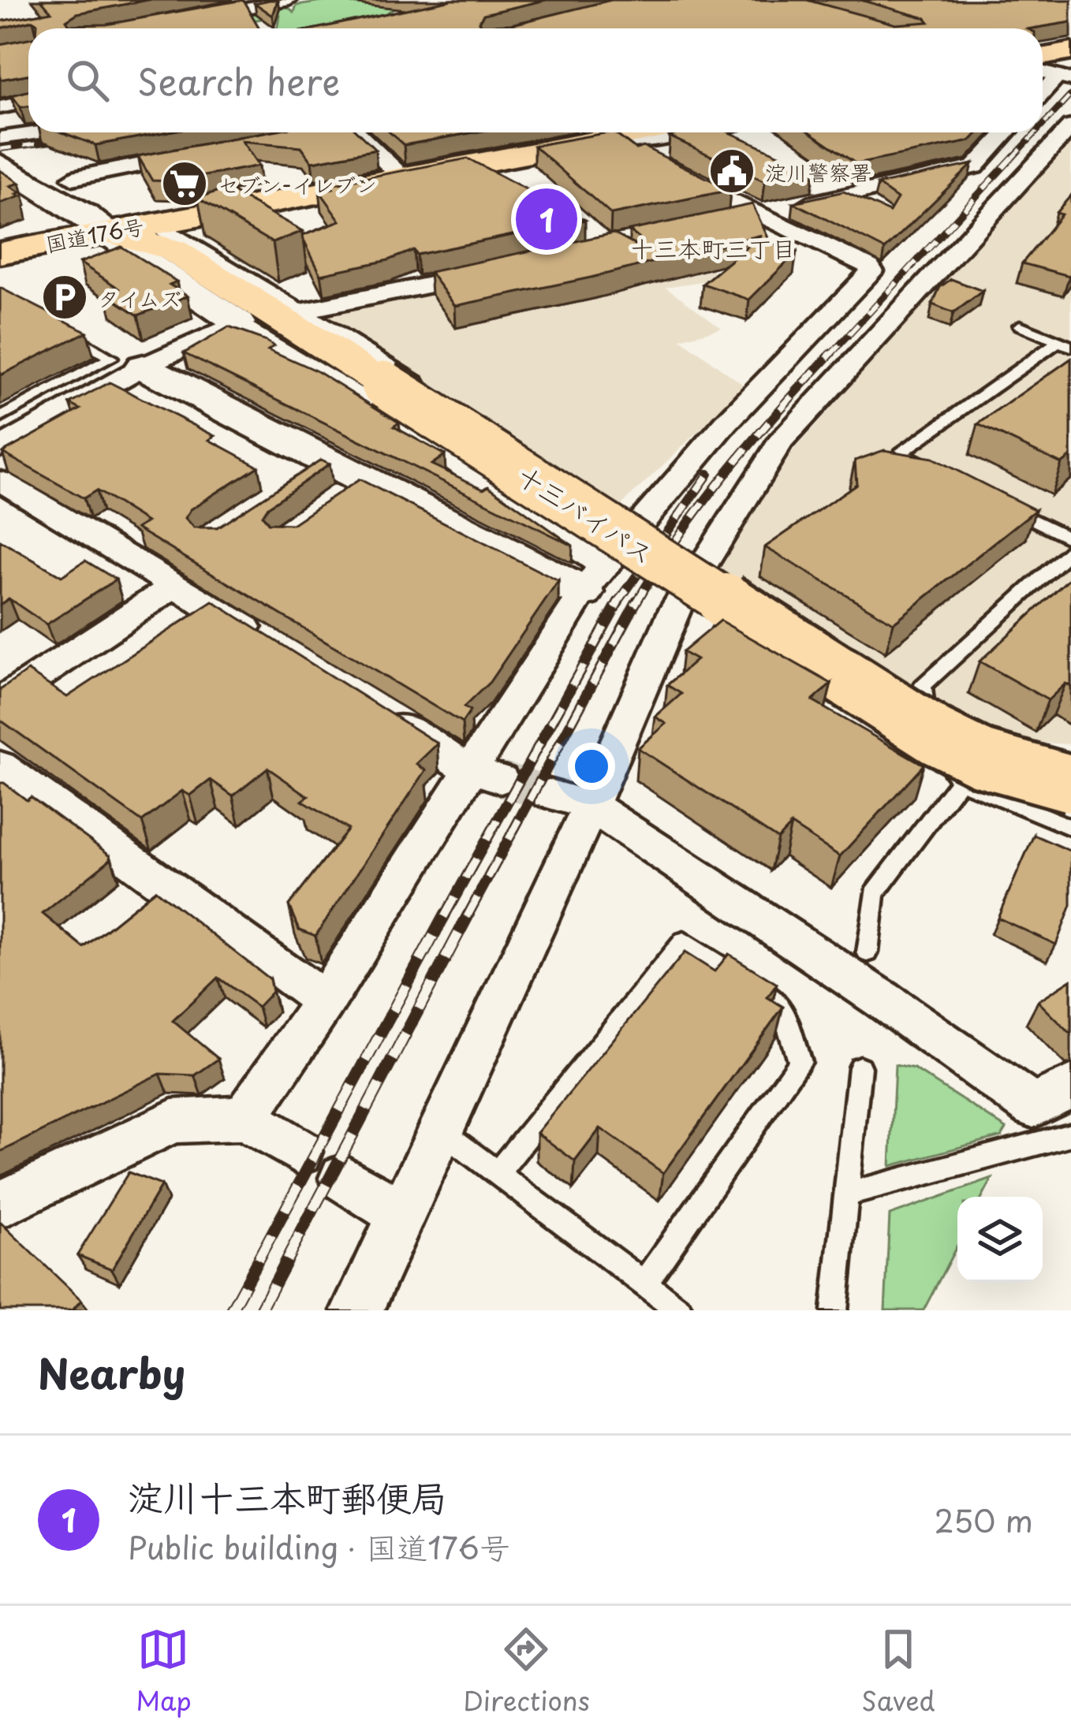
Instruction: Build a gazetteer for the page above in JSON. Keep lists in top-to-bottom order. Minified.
{"streets":{"highway":["国道176号","十三バイパス"]},"crossings":[["国道176号","十三バイパス"]],"districts":["十三本町三丁目"],"places":{"public building":["淀川警察署"],"supermarket":["セブン-イレブン"],"parking":["タイムズ"]},"page":{"search":"Search here","pins":"1","heading":"Nearby","list":[{"mark":"1","name":"淀川十三本町郵便局","note":"Public building · 国道176号","value":"250 m"}],"nav":["Map","Directions","Saved"]}}
